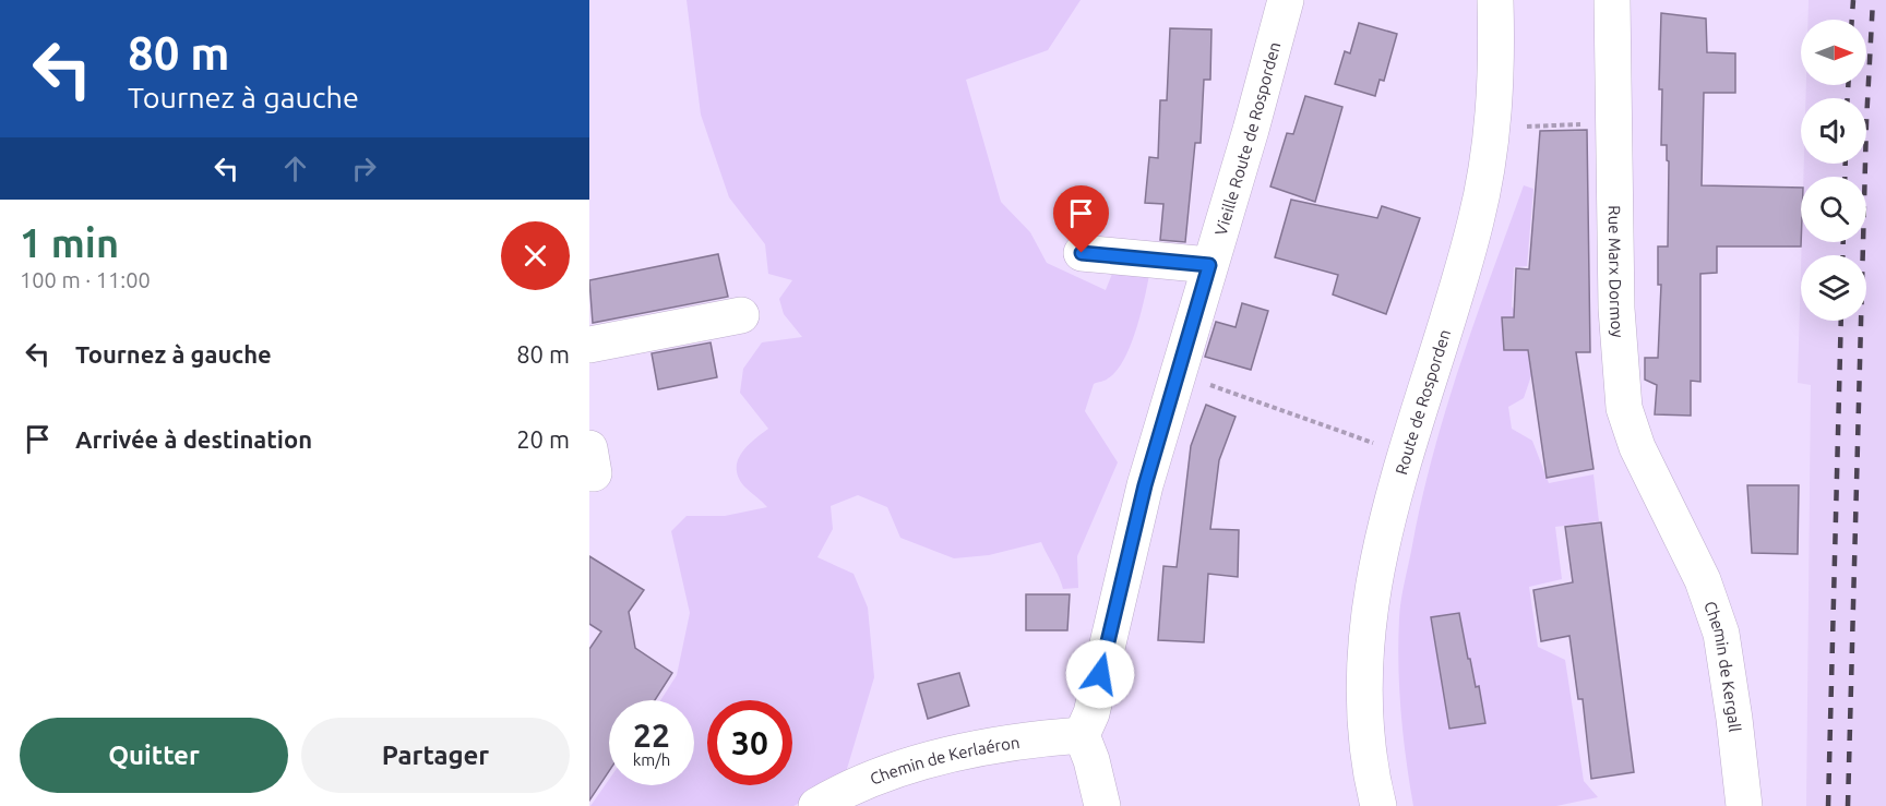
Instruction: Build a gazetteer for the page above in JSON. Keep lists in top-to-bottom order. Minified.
{"streets":{"street":["Vieille Route de Rosporden","Rue Marx Dormoy","Route de Rosporden","Chemin de Kergall","Chemin de Kerlaéron"]},"crossings":[["Vieille Route de Rosporden","Chemin de Kerlaéron"],["Rue Marx Dormoy","Chemin de Kergall"]],"north":"right","page":{"turn":["80 m","Tournez à gauche"],"heading":["1 min","100 m · 11:00"],"list":[{"name":"Tournez à gauche","value":"80 m"},{"name":"Arrivée à destination","value":"20 m"}],"speed":"22 km/h","limit":"30","buttons":["Quitter","Partager"]}}
